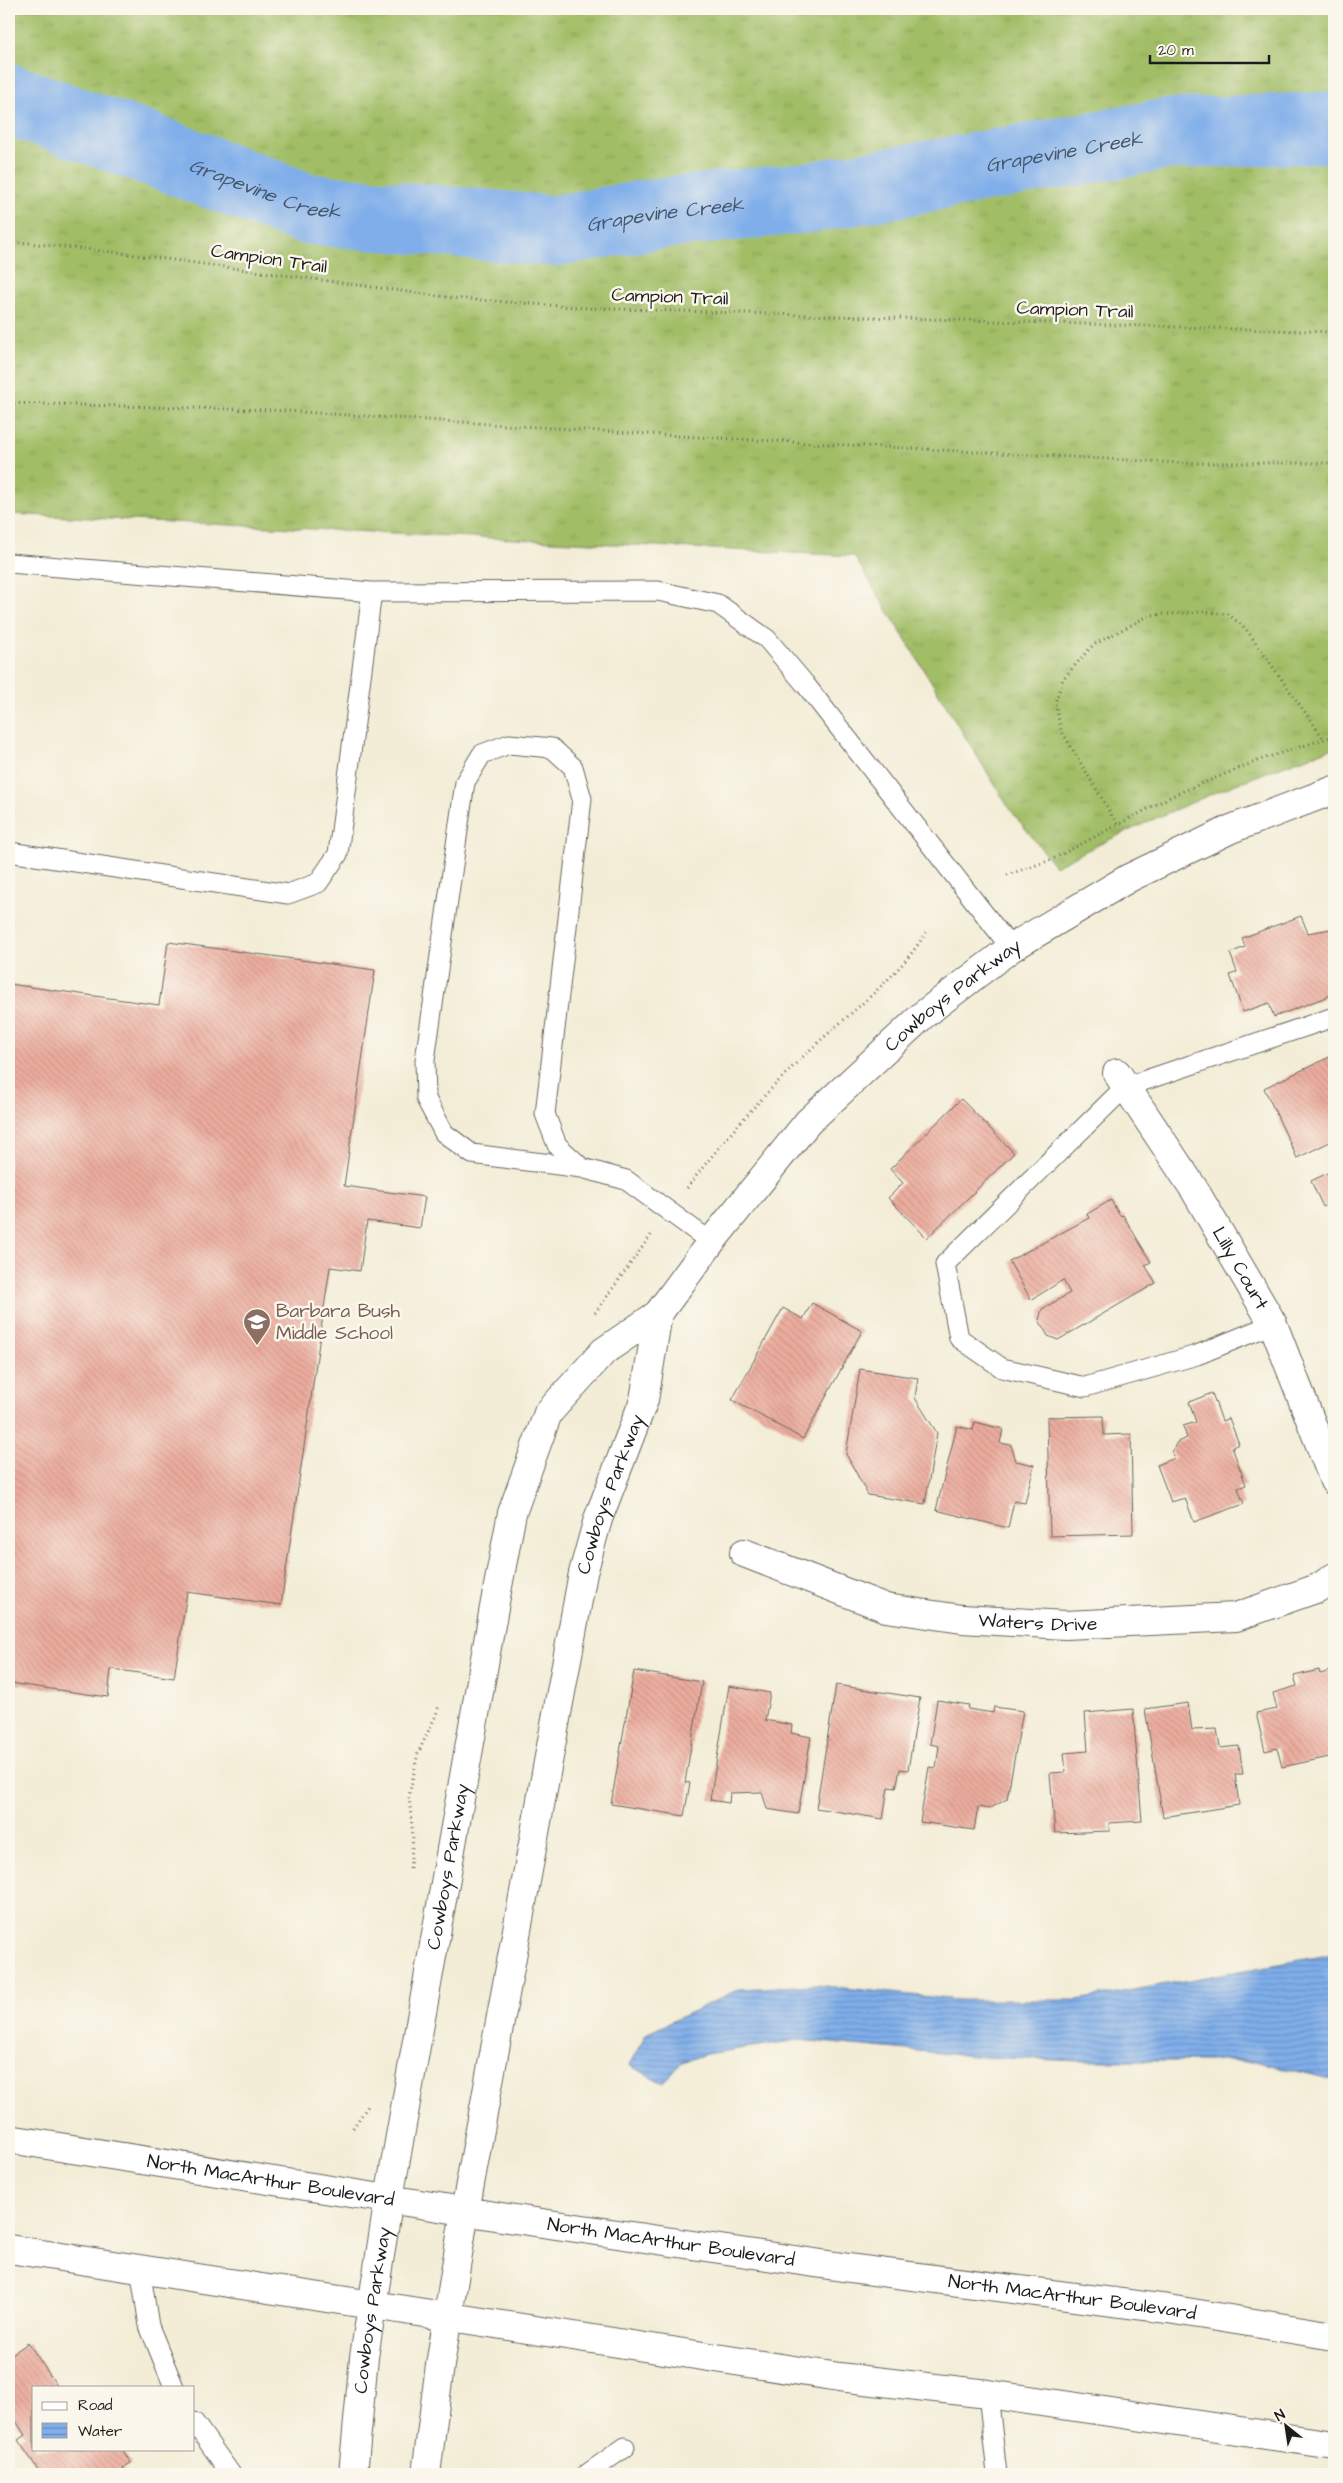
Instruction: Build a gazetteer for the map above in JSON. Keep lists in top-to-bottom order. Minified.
{"streets":{"street":["Cowboys Parkway","Lilly Court","Waters Drive","North MacArthur Boulevard"],"path":["Campion Trail"]},"crossings":[["Cowboys Parkway","North MacArthur Boulevard"]],"water":["Grapevine Creek"],"places":{"school or university":["Barbara Bush Middle School"]},"legend":["Road","Water"],"scale_bar":"20 m","north":"top left"}
